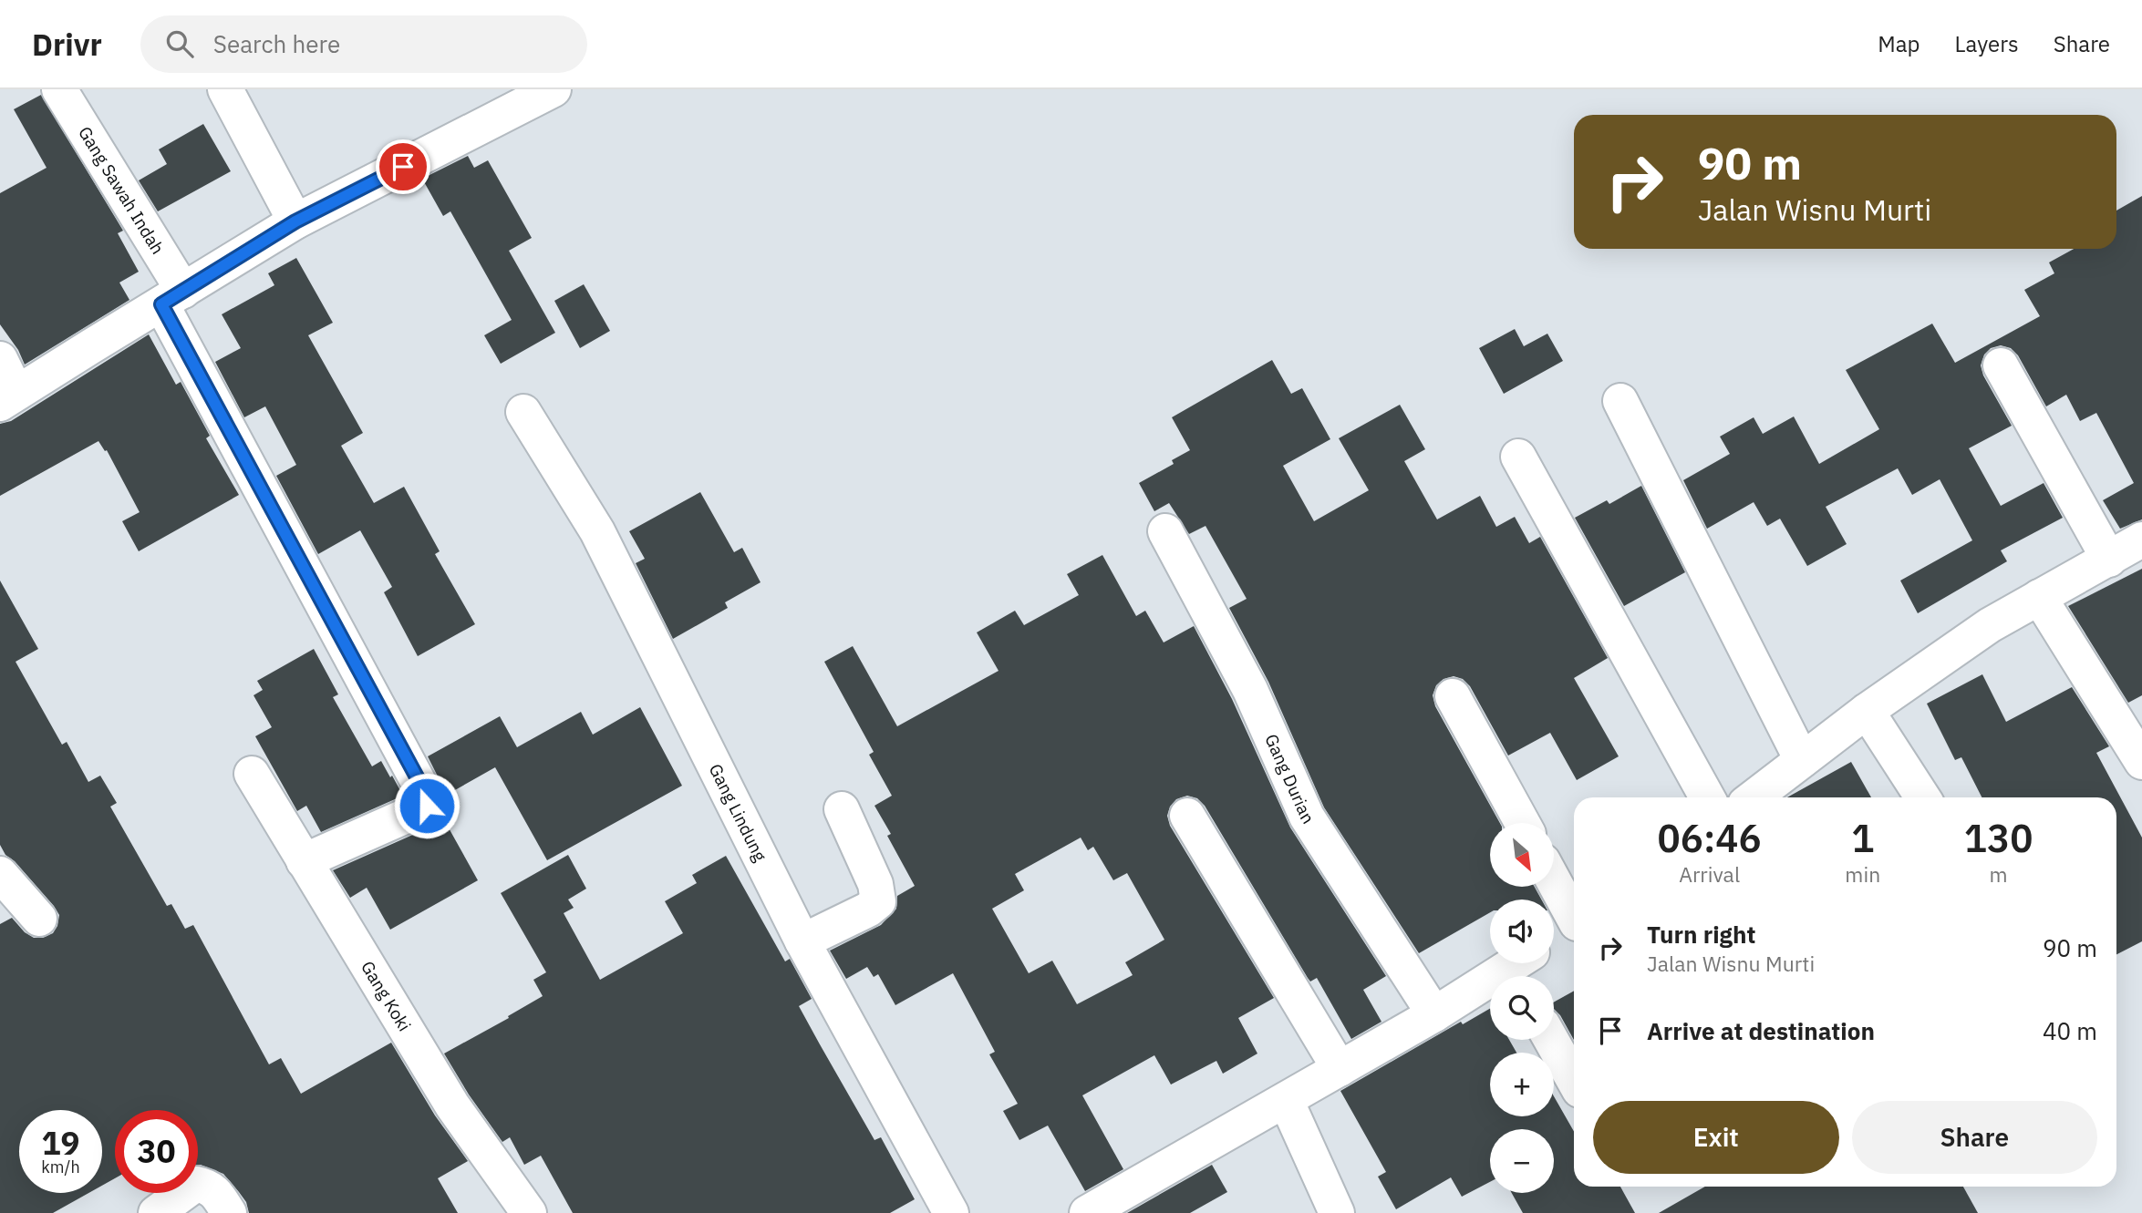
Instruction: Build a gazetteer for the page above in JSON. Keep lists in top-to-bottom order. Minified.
{"streets":{"street":["Gang Sawah Indah","Gang Durian","Gang Lindung","Gang Koki"]},"crossings":[["Gang Sawah Indah","Gang Koki"]],"north":"bottom right","page":{"header":"Drivr","search":"Search here","nav":["Map","Layers","Share"],"turn":["90 m","Jalan Wisnu Murti"],"eta":["06:46","Arrival","1","min","130","m"],"map_buttons":["+","−"],"list":[{"name":"Turn right","note":"Jalan Wisnu Murti","value":"90 m"},{"name":"Arrive at destination","value":"40 m"}],"buttons":["Exit","Share"],"speed":"19 km/h","limit":"30"}}
